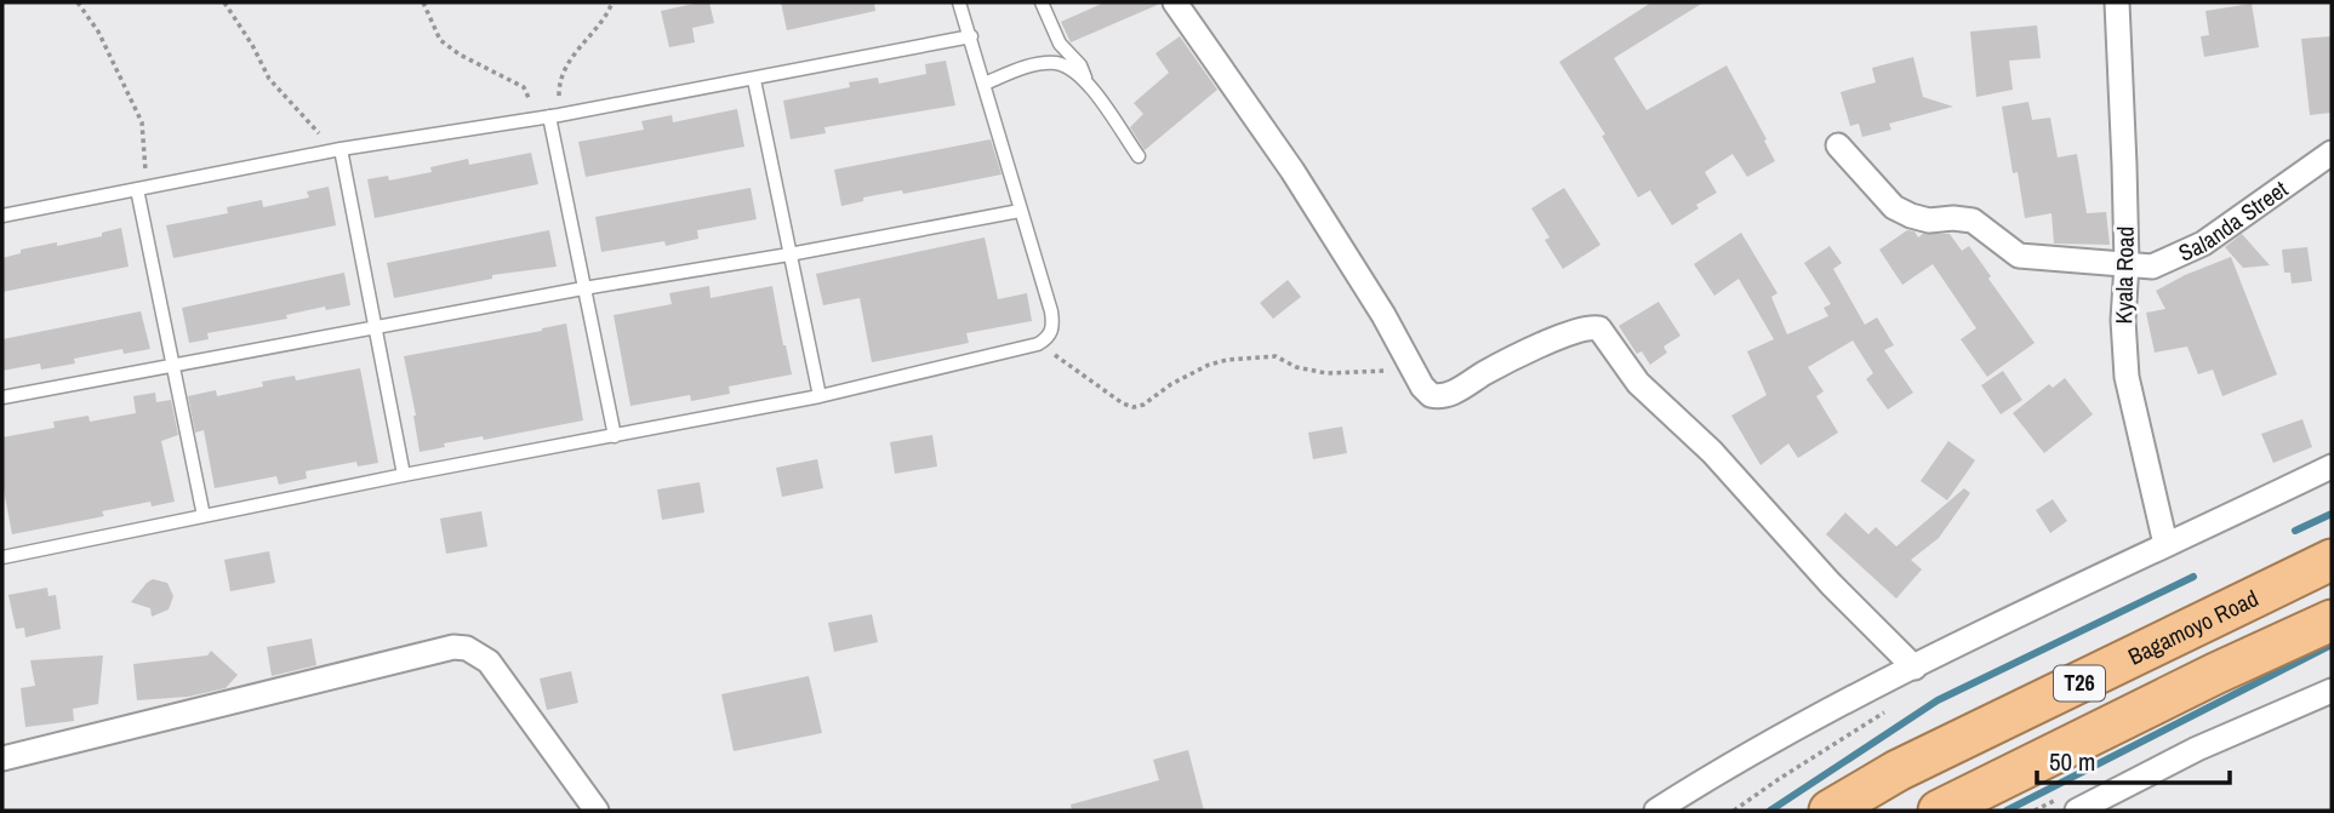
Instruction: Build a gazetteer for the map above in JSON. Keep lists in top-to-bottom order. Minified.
{"streets":{"highway":["Bagamoyo Road","T26"],"street":["Salanda Street","Kyala Road"]},"crossings":[["Salanda Street","Kyala Road"]],"scale_bar":"50 m"}
